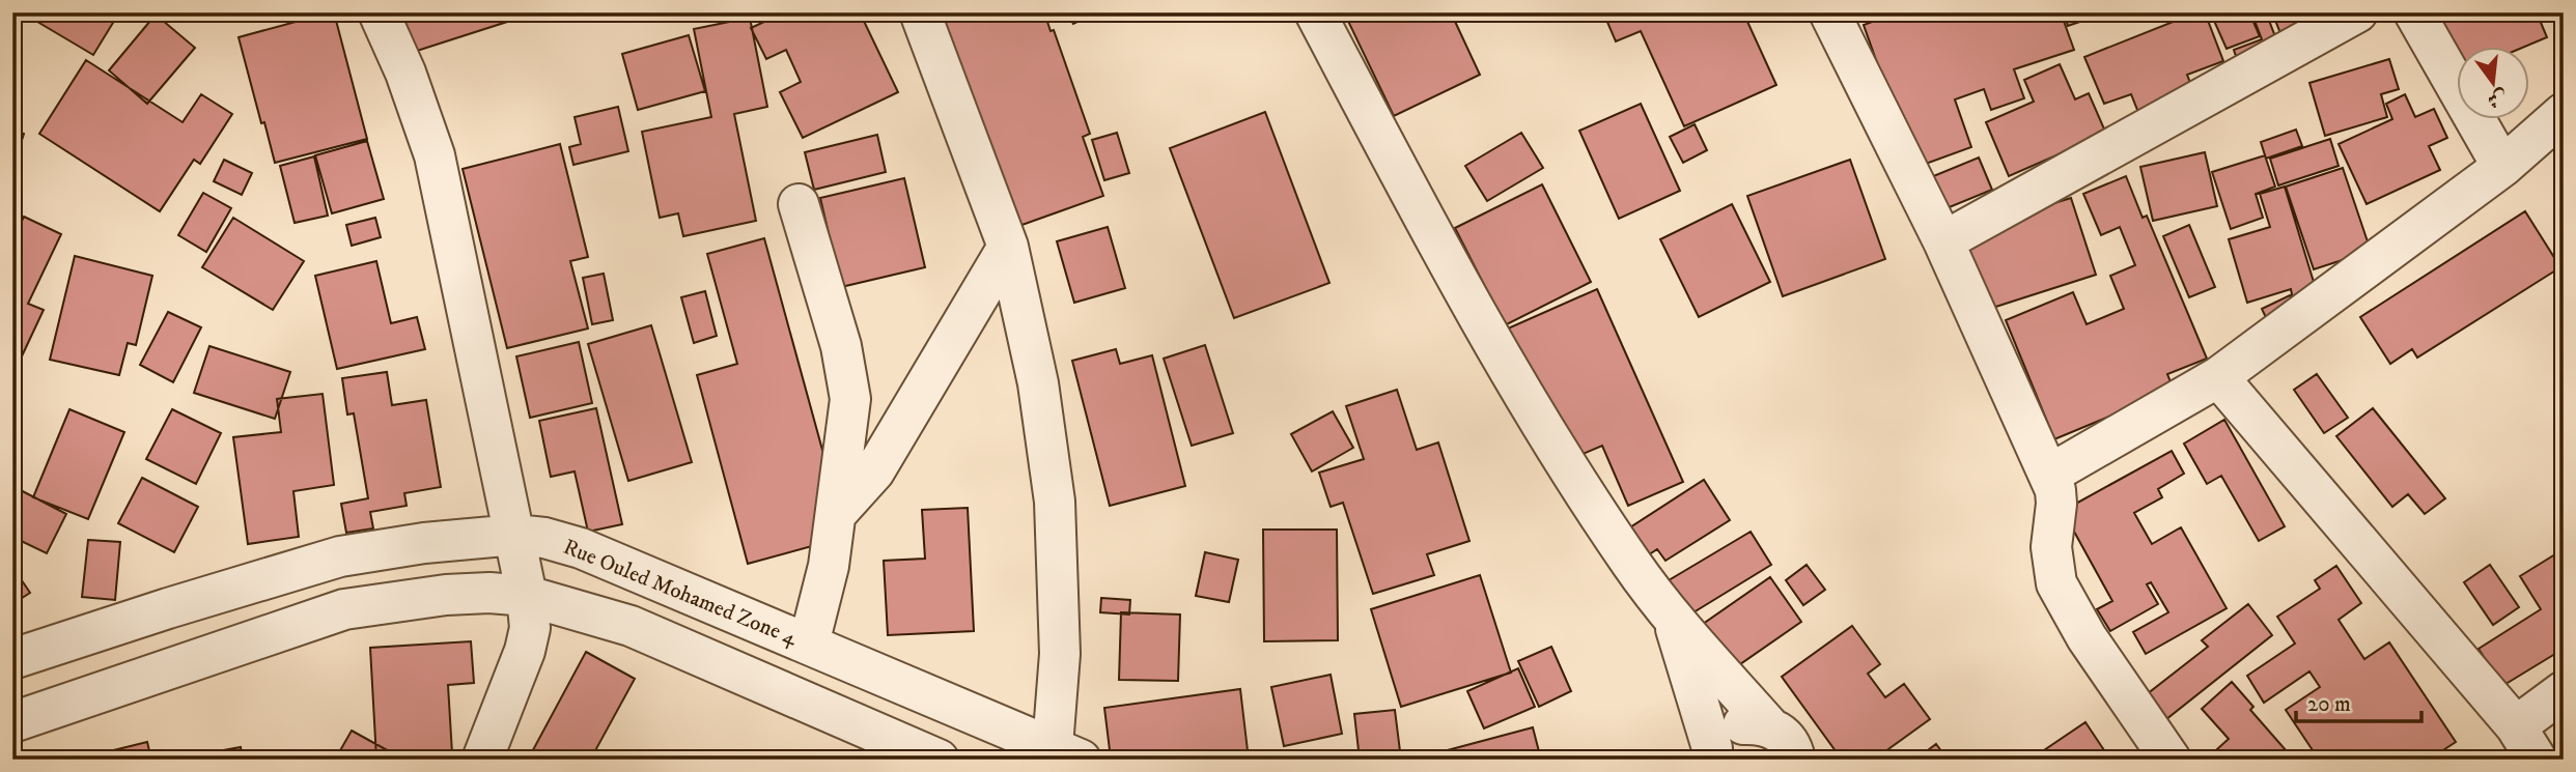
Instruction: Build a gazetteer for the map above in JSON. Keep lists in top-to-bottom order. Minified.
{"streets":{"street":["Rue Ouled Mohamed Zone 4"]},"scale_bar":"20 m","north":"bottom"}
